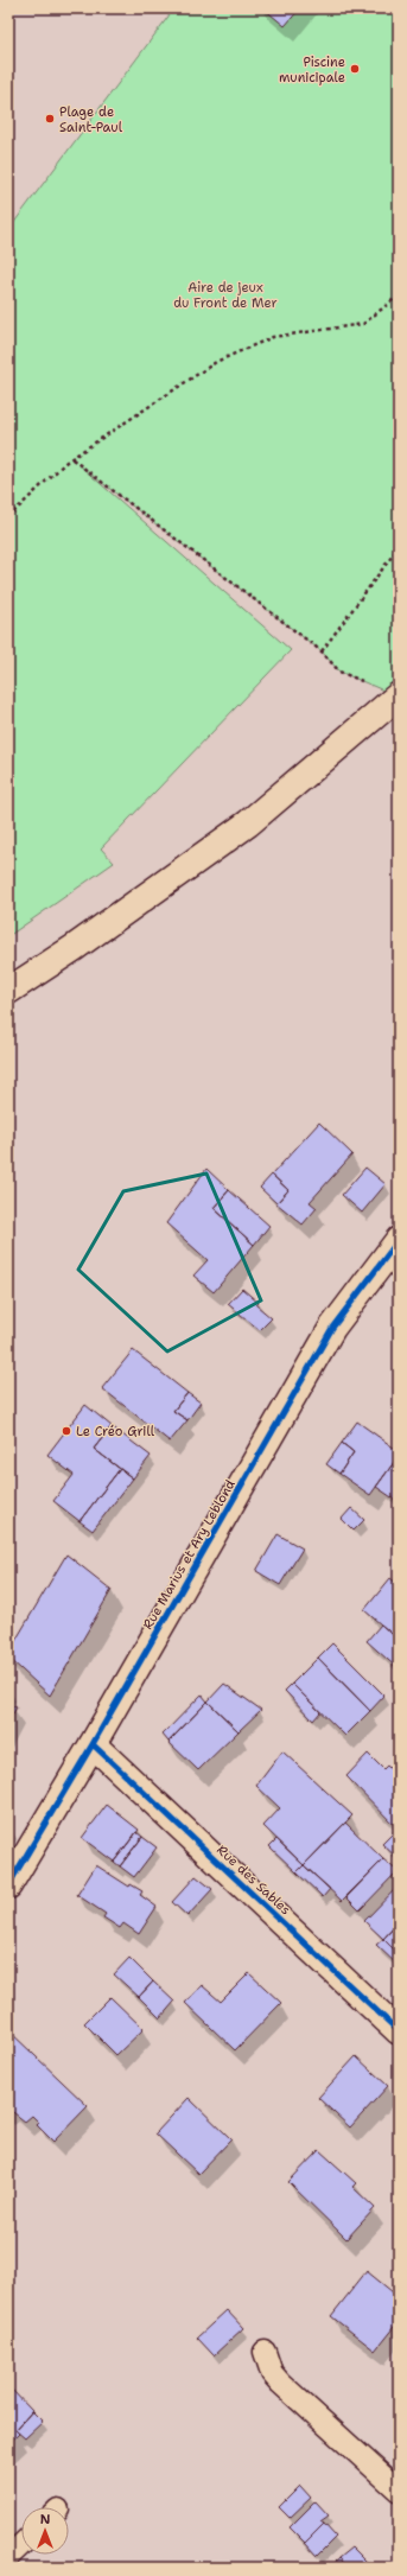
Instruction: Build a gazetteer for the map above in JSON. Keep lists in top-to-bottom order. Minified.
{"streets":{"street":["Rue Marius et Ary Leblond","Rue des Sables"]},"crossings":[["Rue Marius et Ary Leblond","Rue des Sables"]],"parks":["Aire de jeux du Front de Mer"],"places":["Piscine municipale","Plage de Saint-Paul","Le Créo Grill"],"north":"top"}
